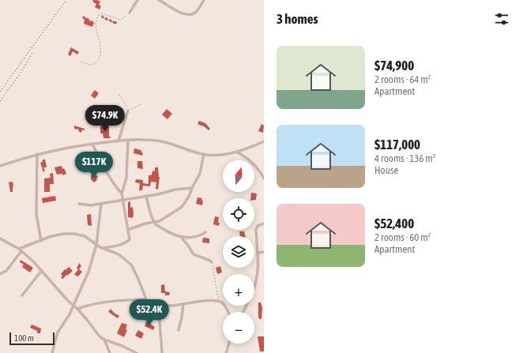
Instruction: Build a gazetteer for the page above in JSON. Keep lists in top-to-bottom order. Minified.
{"scale_bar":"100 m","north":"top","page":{"heading":"3 homes","list":[{"name":"$74,900","note":"2 rooms · 64 m² · Apartment"},{"name":"$117,000","note":"4 rooms · 136 m² · House"},{"name":"$52,400","note":"2 rooms · 60 m² · Apartment"}],"price":["$74.9K","$117K","$52.4K"],"map_buttons":["+","−"],"scale":"100 m"}}
